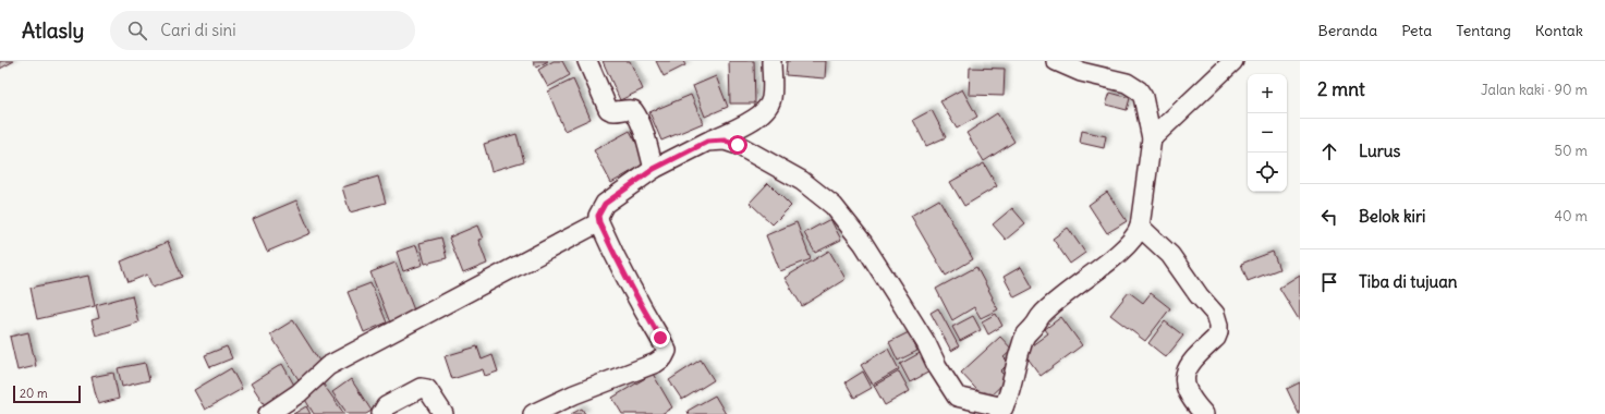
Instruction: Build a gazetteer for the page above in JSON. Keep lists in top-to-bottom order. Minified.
{"scale_bar":"20 m","page":{"header":"Atlasly","search":"Cari di sini","nav":["Beranda","Peta","Tentang","Kontak"],"heading":["2 mnt","Jalan kaki · 90 m"],"map_buttons":["+","−"],"list":[["Lurus","50 m"],["Belok kiri","40 m"],"Tiba di tujuan"],"scale":"20 m"}}
